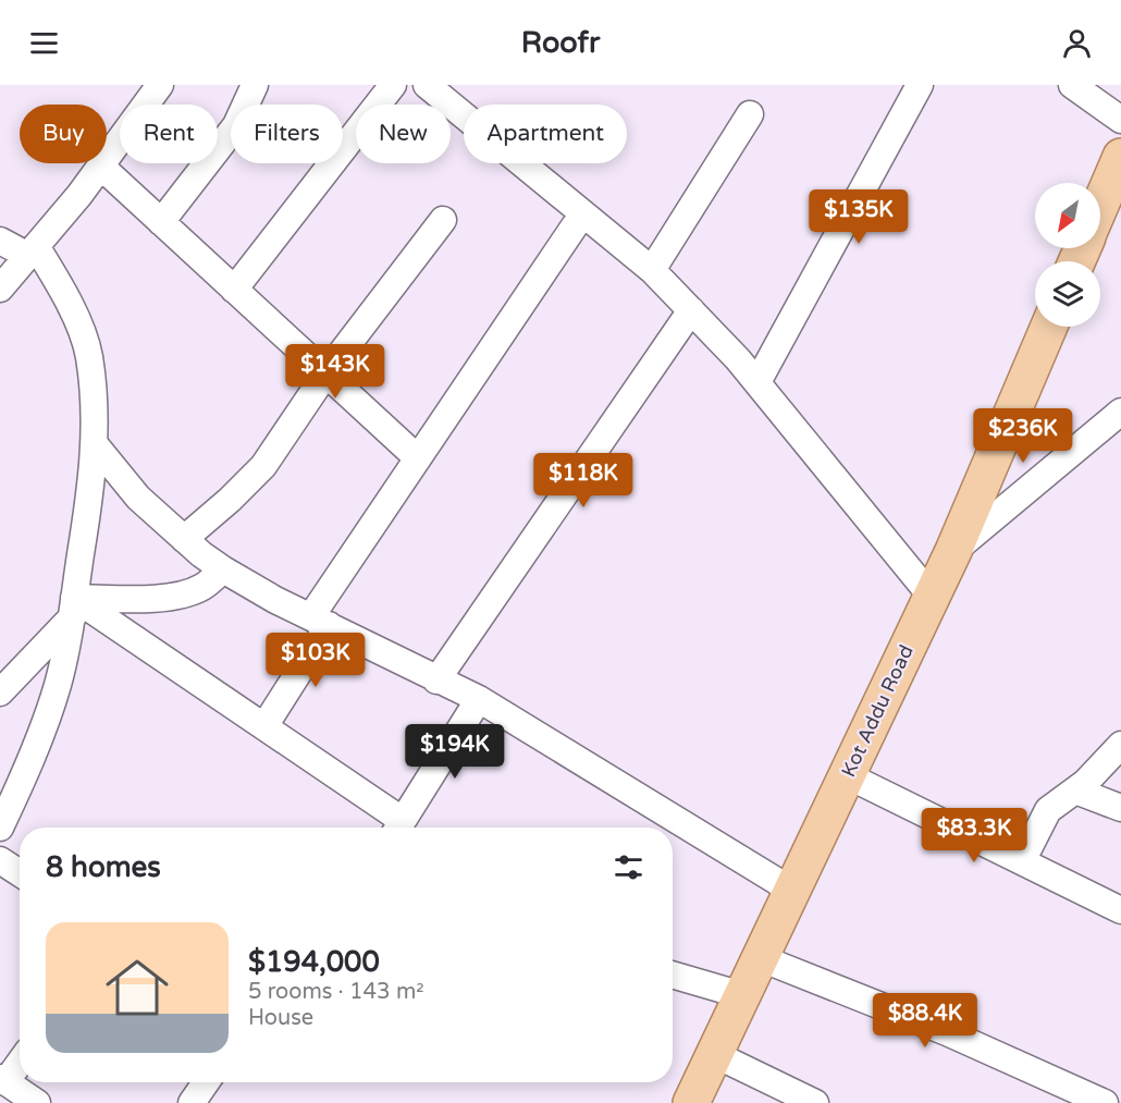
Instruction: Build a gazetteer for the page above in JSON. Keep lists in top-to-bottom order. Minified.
{"streets":{"main road":["Kot Addu Road"]},"north":"bottom left","page":{"header":"Roofr","chip":["Buy","Rent","Filters","New","Apartment"],"price":["$135K","$143K","$236K","$118K","$103K","$194K","$83.3K","$88.4K"],"heading":"8 homes","list":[{"name":"$194,000","note":"5 rooms · 143 m² · House"}]}}
